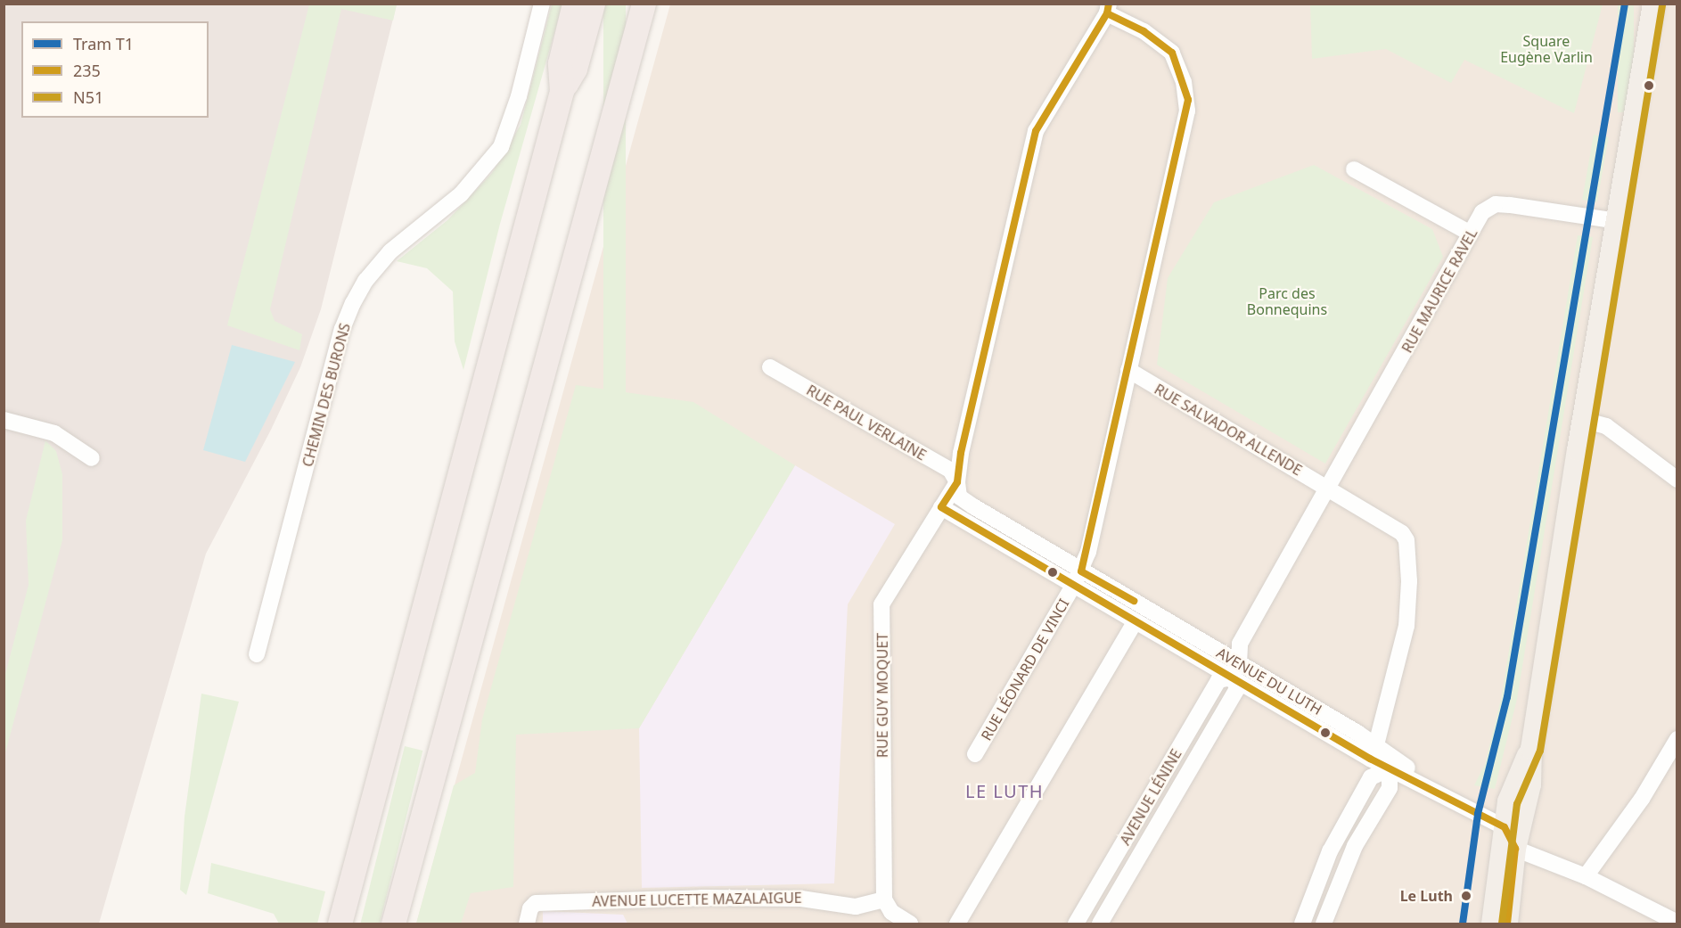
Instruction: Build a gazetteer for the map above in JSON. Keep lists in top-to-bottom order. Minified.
{"streets":{"street":["RUE MAURICE RAVEL","CHEMIN DES BURONS","RUE PAUL VERLAINE","RUE SALVADOR ALLENDE","RUE LÉONARD DE VINCI","AVENUE DU LUTH","RUE GUY MOQUET","AVENUE LÉNINE","AVENUE LUCETTE MAZALAIGUE"]},"crossings":[["RUE MAURICE RAVEL","RUE SALVADOR ALLENDE"],["RUE MAURICE RAVEL","AVENUE DU LUTH"],["RUE MAURICE RAVEL","AVENUE LÉNINE"],["RUE PAUL VERLAINE","RUE LÉONARD DE VINCI"],["RUE PAUL VERLAINE","AVENUE DU LUTH"],["RUE SALVADOR ALLENDE","RUE LÉONARD DE VINCI"],["RUE SALVADOR ALLENDE","AVENUE DU LUTH"],["RUE LÉONARD DE VINCI","AVENUE DU LUTH"],["AVENUE DU LUTH","AVENUE LÉNINE"],["RUE GUY MOQUET","AVENUE LUCETTE MAZALAIGUE"]],"districts":["LE LUTH"],"parks":["Square Eugène Varlin","Parc des Bonnequins"],"places":["Le Luth"],"lines":["tram line T1","transit line 235","transit line N51"],"legend":["Tram T1","235","N51"]}
